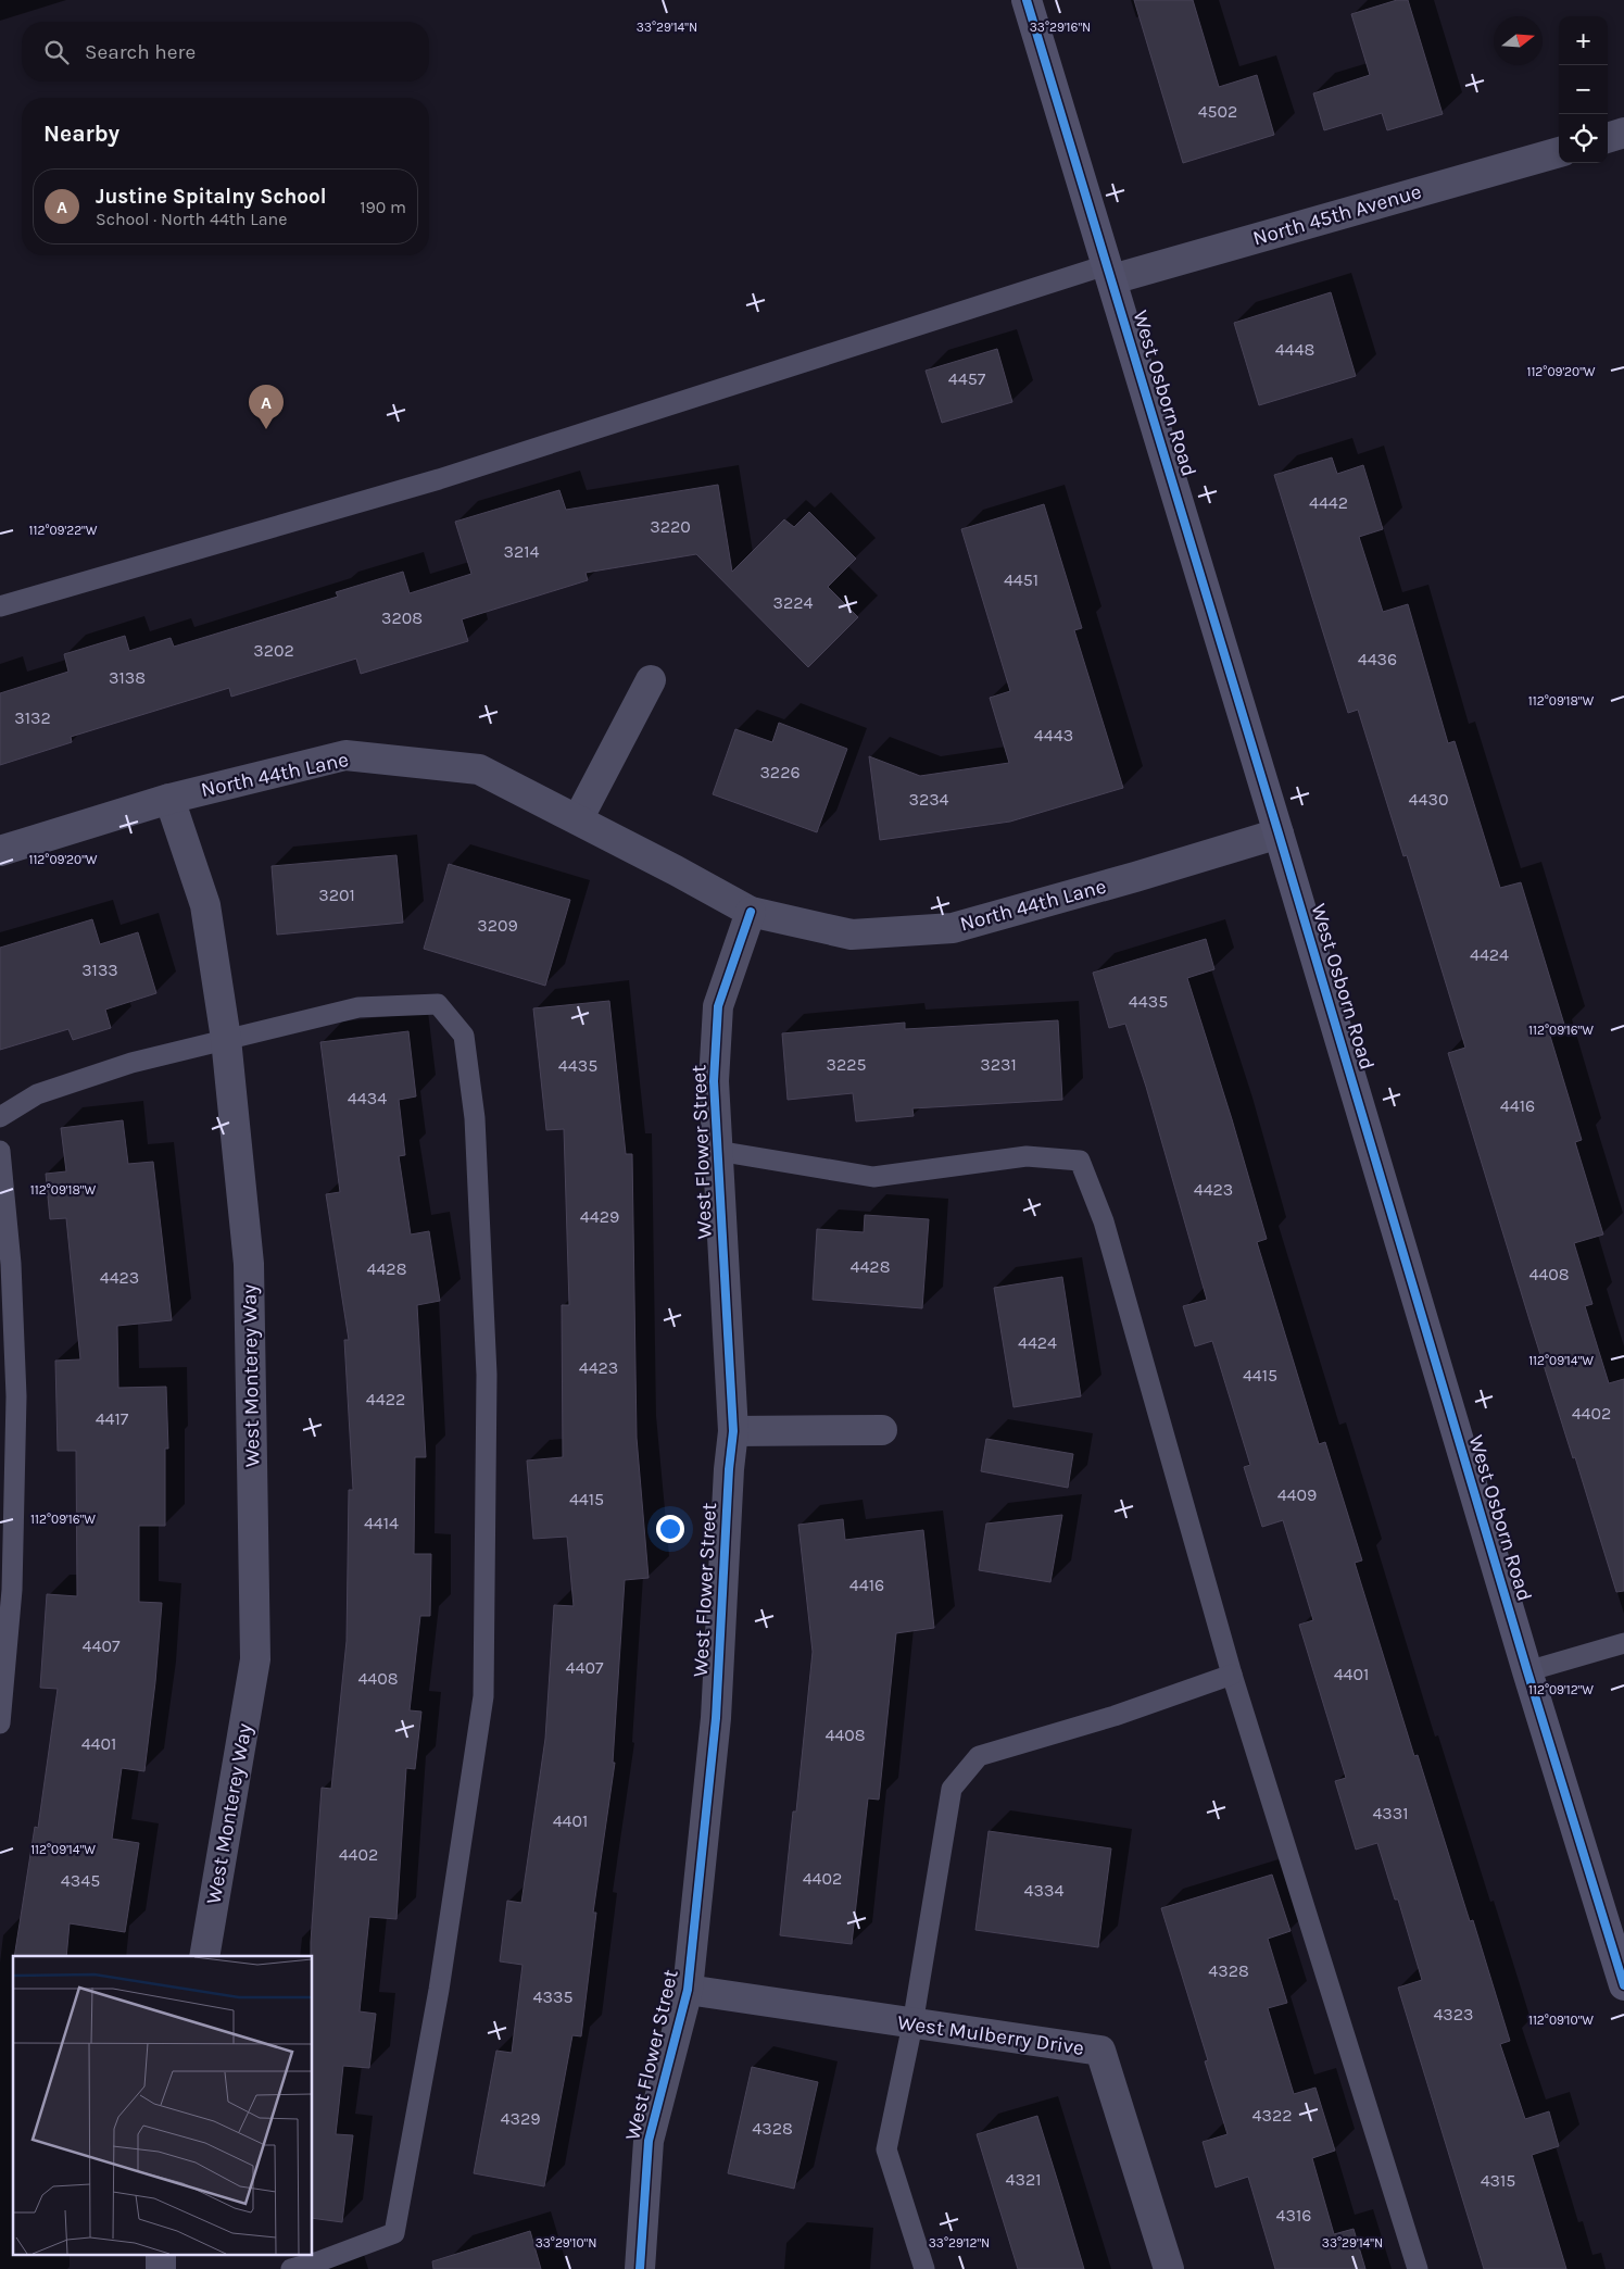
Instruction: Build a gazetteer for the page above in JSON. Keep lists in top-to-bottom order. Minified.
{"streets":{"street":["North 45th Avenue","West Osborn Road","North 44th Lane","West Flower Street","West Monterey Way","West Mulberry Drive"]},"crossings":[["North 45th Avenue","West Osborn Road"],["West Osborn Road","North 44th Lane"],["North 44th Lane","West Flower Street"],["North 44th Lane","West Monterey Way"],["West Flower Street","West Mulberry Drive"]],"house_numbers":["4502","4448","4457","4442","3220","3214","4451","3224","3208","3202","4436","3138","3132","4443","3226","3234","4430","3201","3209","4424","3133","4435","3225","3231","4435","4434","4416","4423","4429","4428","4428","4408","4423","4424","4423","4415","4422","4402","4417","4409","4415","4414","4416","4407","4407","4401","4408","4408","4401","4331","4401","4402","4402","4345","4334","4328","4335","4323","4322","4329","4328","4321","4315","4316"],"north":"right","page":{"map_buttons":["+","−"],"search":"Search here","heading":"Nearby","list":[{"mark":"A","name":"Justine Spitalny School","note":"School · North 44th Lane","value":"190 m"}],"pins":"A"},"coordinates":["33°29'14\"N","33°29'16\"N","112°09'20\"W","112°09'22\"W","112°09'18\"W","112°09'16\"W","112°09'14\"W","112°09'12\"W","112°09'10\"W","33°29'10\"N","33°29'12\"N"]}
